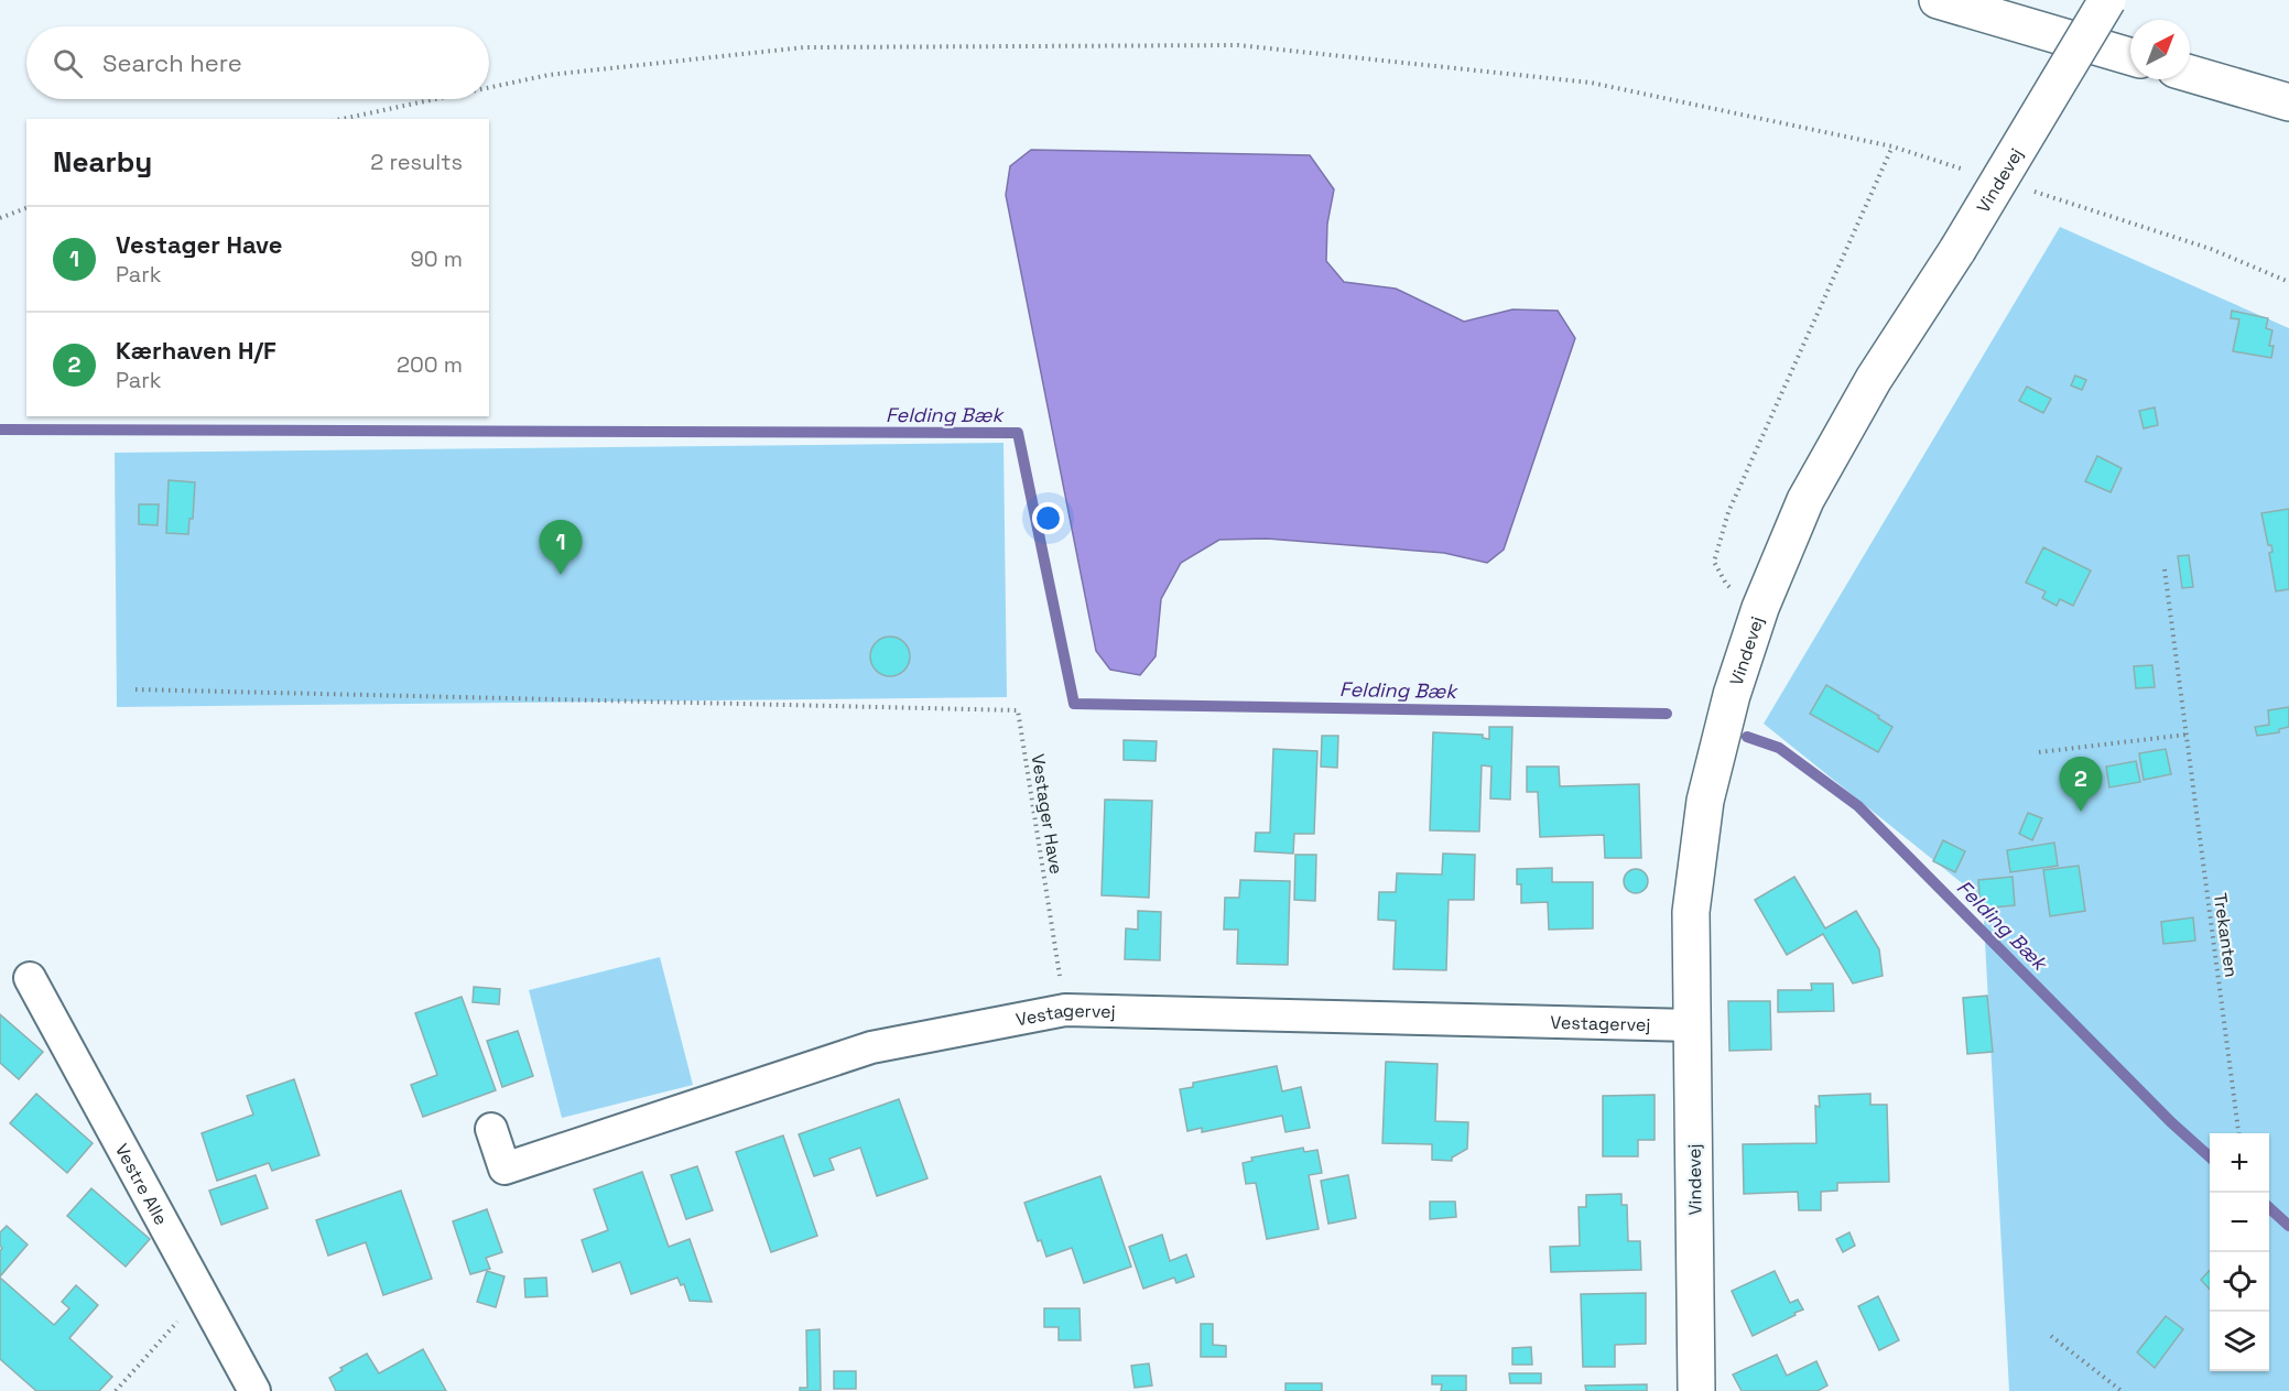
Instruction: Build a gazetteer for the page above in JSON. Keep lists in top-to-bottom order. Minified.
{"streets":{"street":["Vindevej","Vestagervej","Vestre Alle"],"path":["Vestager Have","Trekanten"]},"crossings":[["Vindevej","Vestagervej"],["Vestager Have","Vestagervej"]],"water":["Felding Bæk"],"north":"top right","page":{"search":"Search here","heading":["Nearby","2 results"],"list":[{"mark":"1","name":"Vestager Have","note":"Park","value":"90 m"},{"mark":"2","name":"Kærhaven H/F","note":"Park","value":"200 m"}],"pins":["1","2"],"map_buttons":["+","−"]}}
